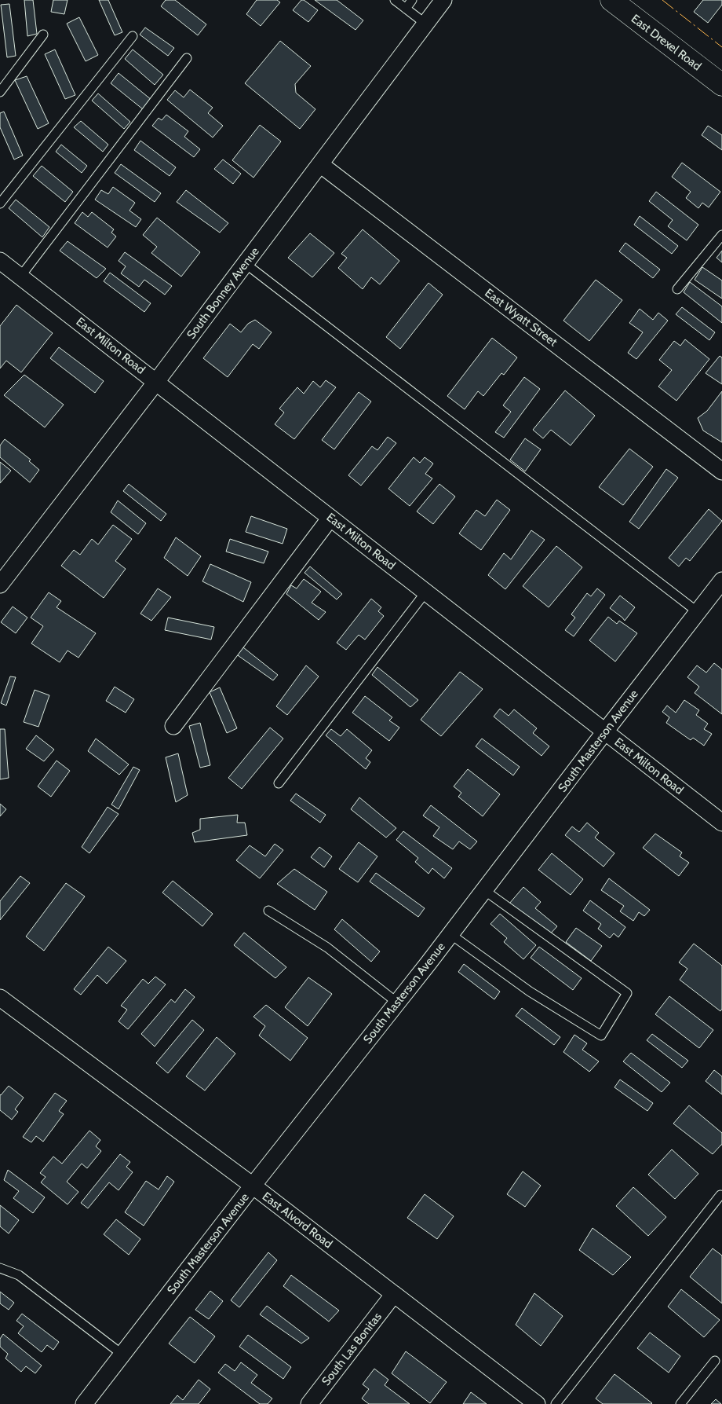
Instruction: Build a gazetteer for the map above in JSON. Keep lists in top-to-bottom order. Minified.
{"streets":{"street":["East Drexel Road","South Bonney Avenue","East Wyatt Street","East Milton Road","South Masterson Avenue","East Alvord Road","South Las Bonitas"]},"crossings":[["South Bonney Avenue","East Wyatt Street"],["South Bonney Avenue","East Milton Road"],["East Milton Road","South Masterson Avenue"],["South Masterson Avenue","East Alvord Road"],["East Alvord Road","South Las Bonitas"]]}
